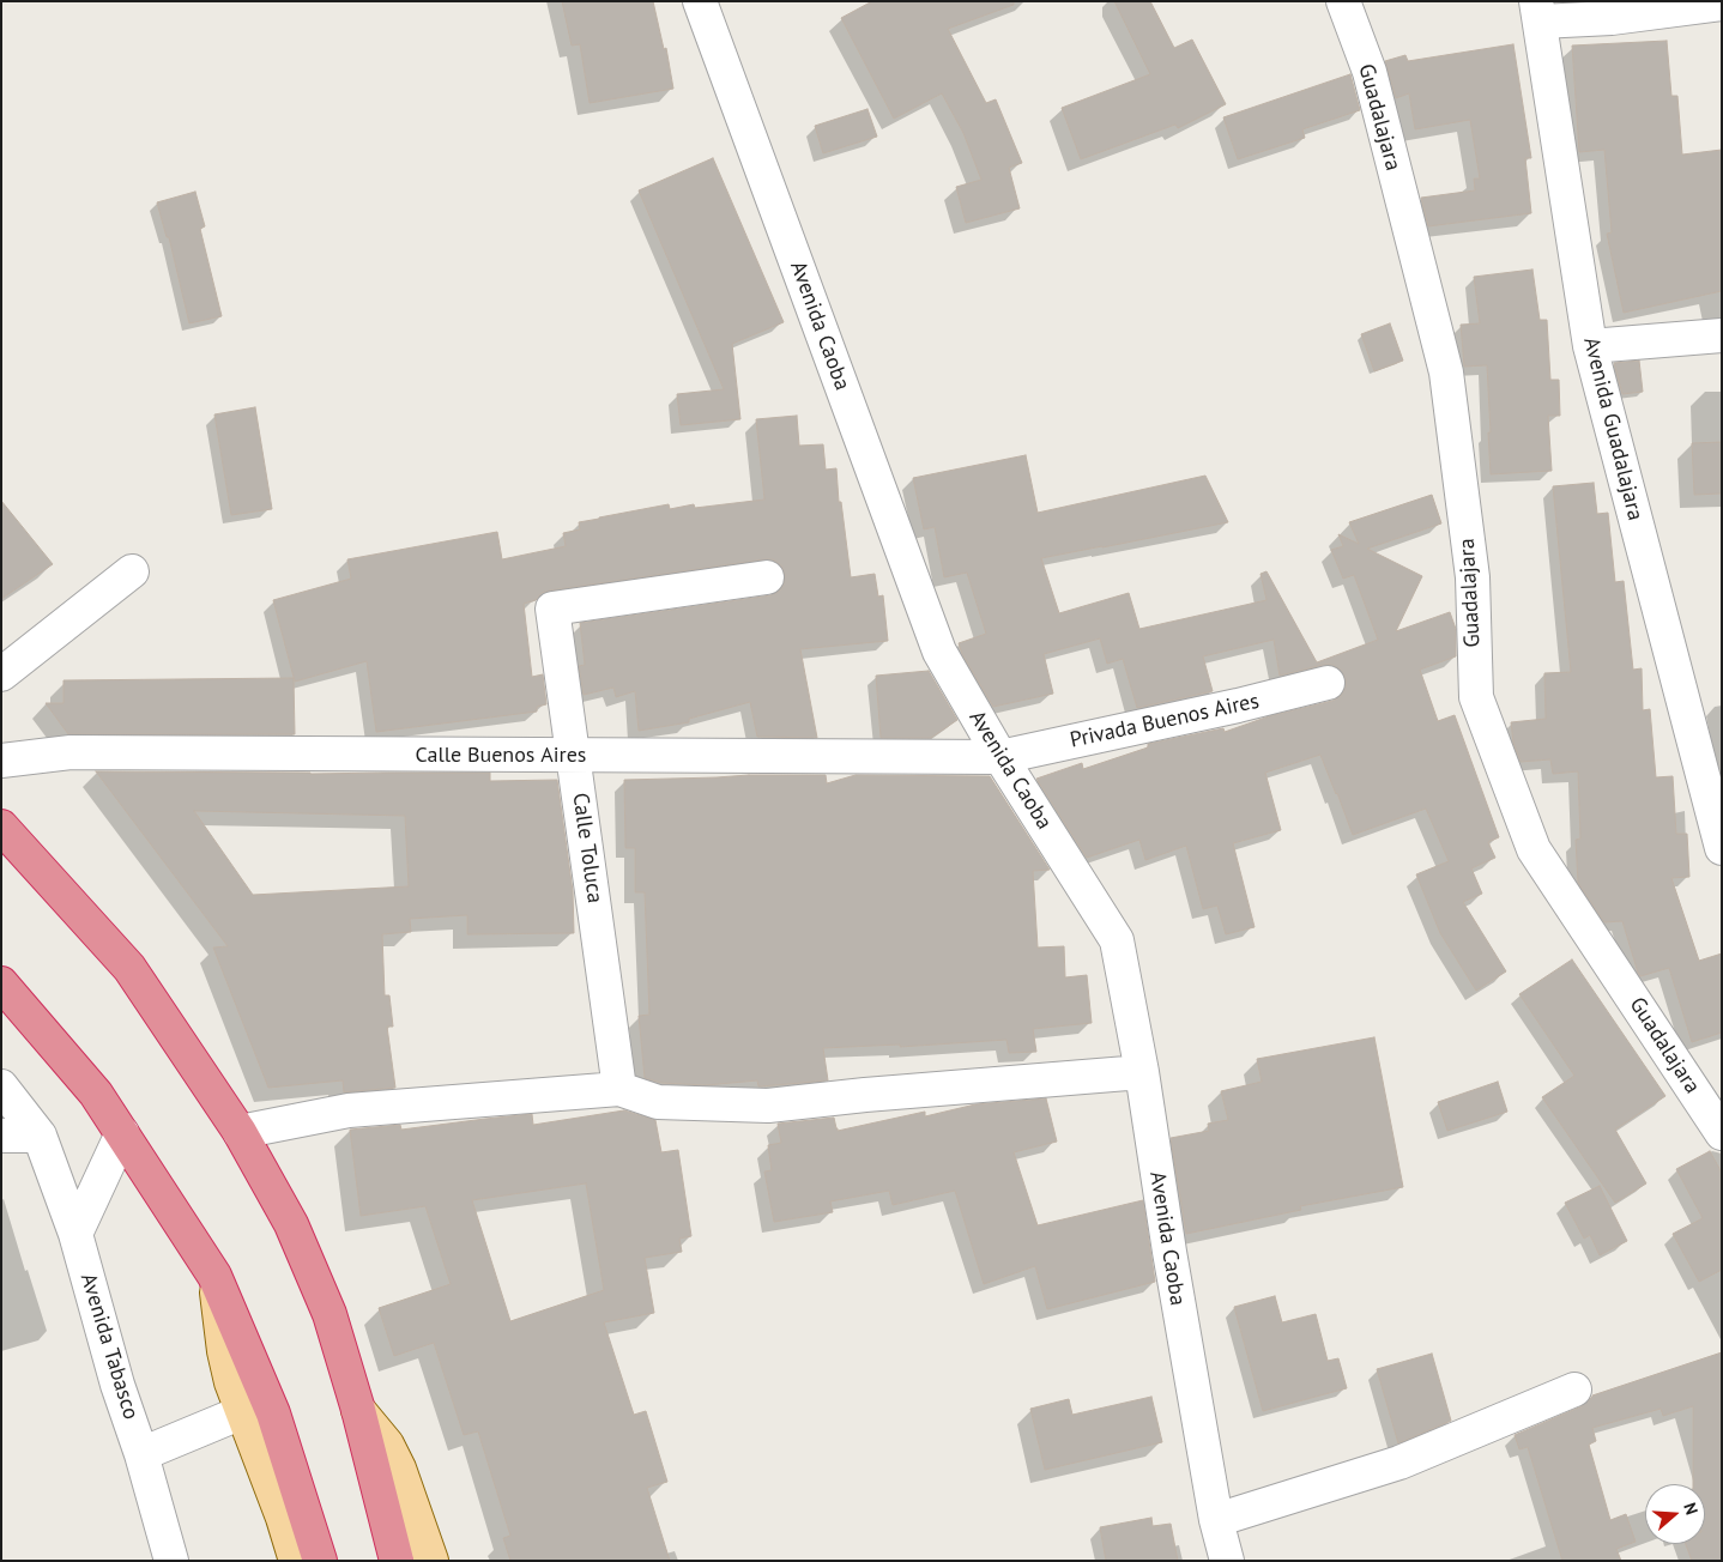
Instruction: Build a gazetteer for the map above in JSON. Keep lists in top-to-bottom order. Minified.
{"streets":{"street":["Guadalajara","Avenida Caoba","Avenida Guadalajara","Privada Buenos Aires","Calle Buenos Aires","Calle Toluca","Avenida Tabasco"]},"crossings":[["Avenida Caoba","Privada Buenos Aires"],["Avenida Caoba","Calle Buenos Aires"],["Privada Buenos Aires","Calle Buenos Aires"],["Calle Buenos Aires","Calle Toluca"]],"north":"right"}
